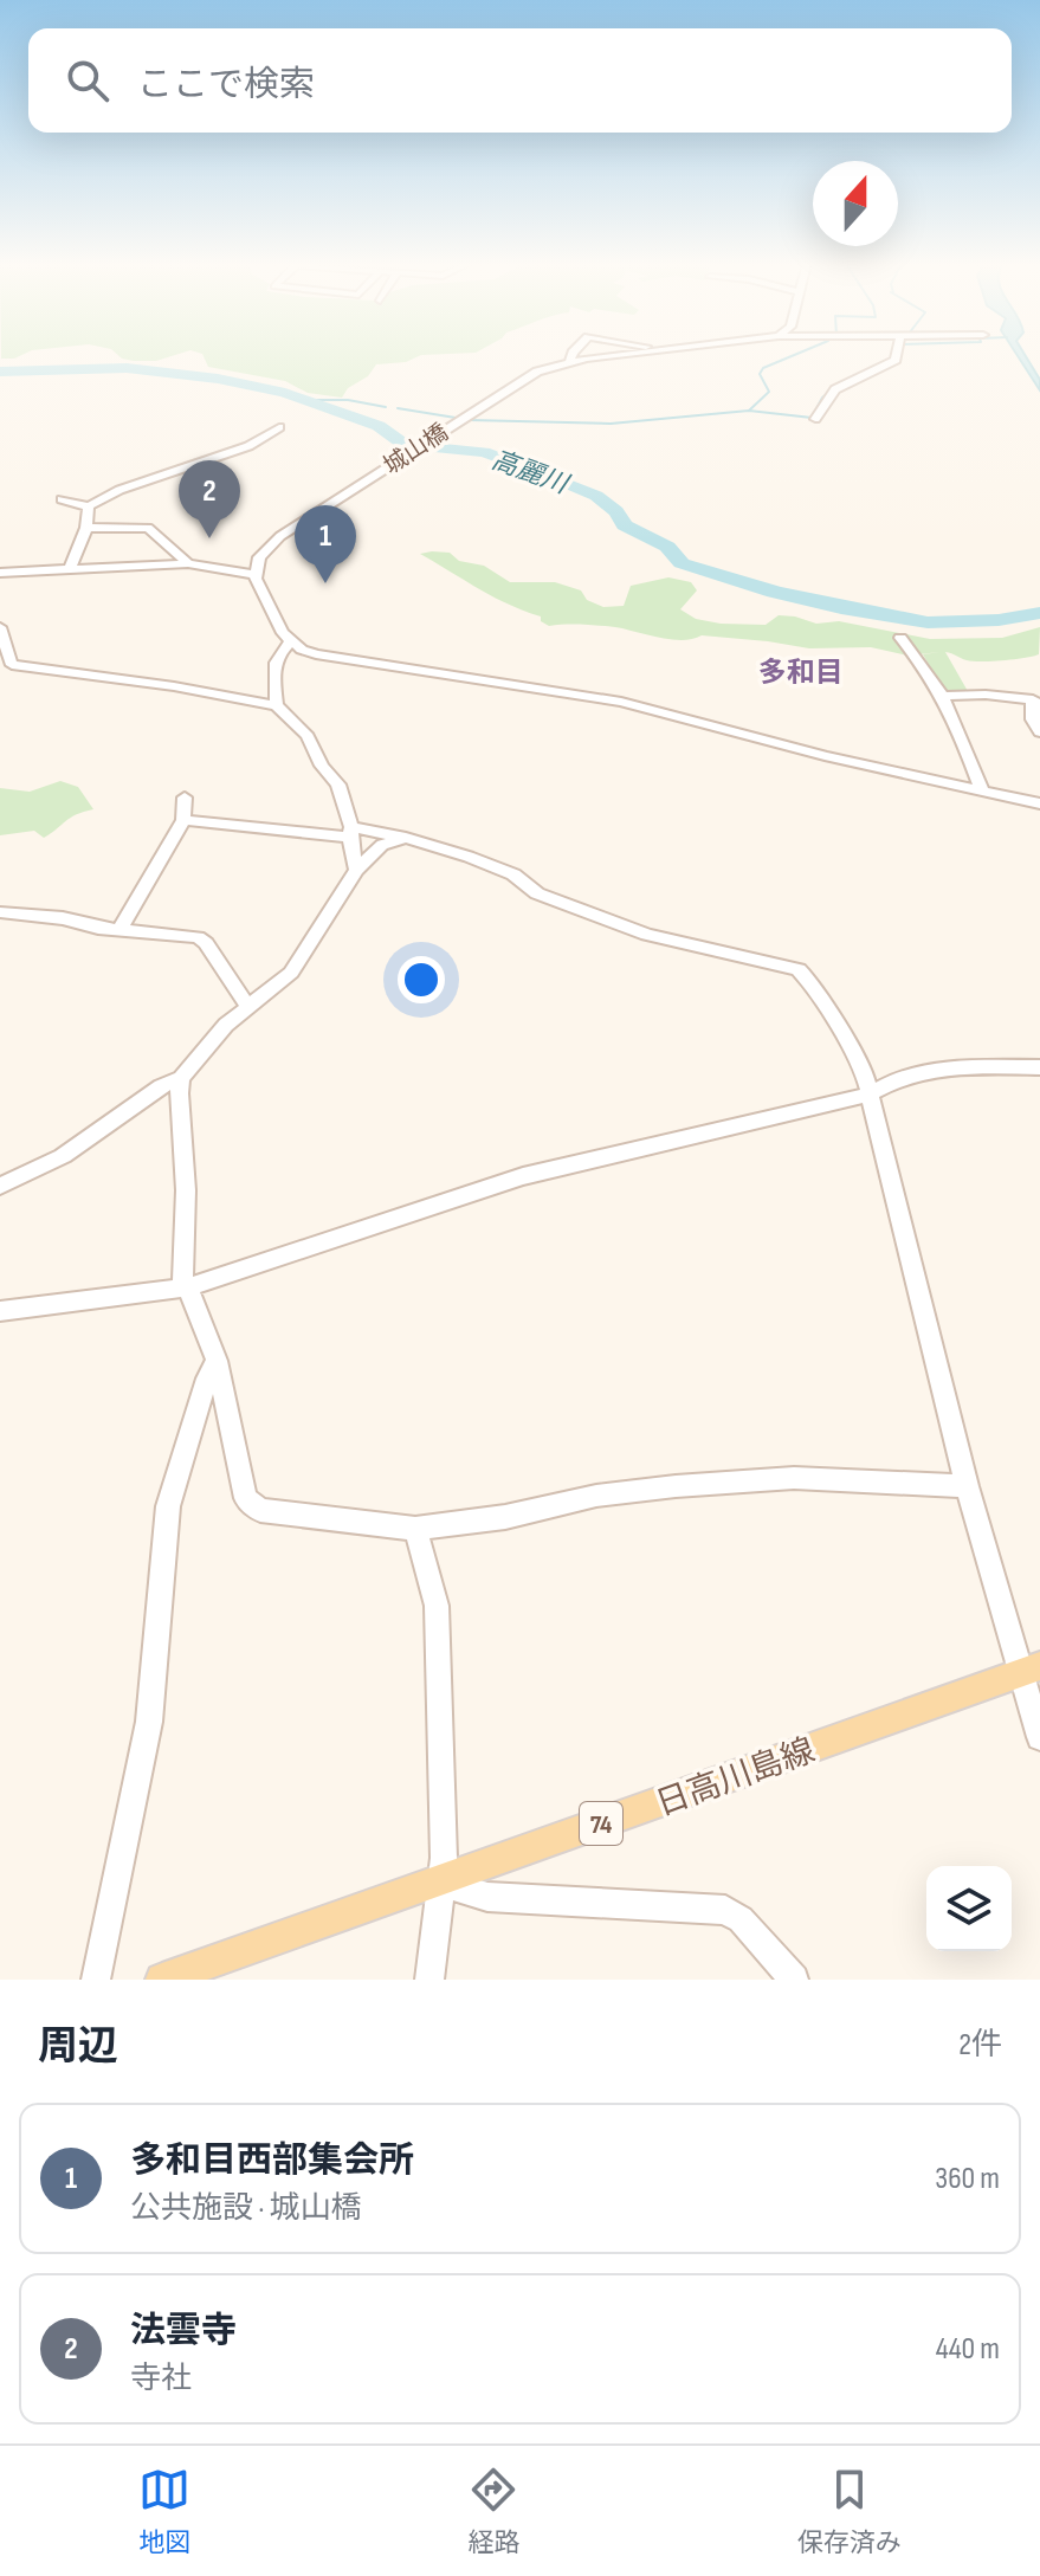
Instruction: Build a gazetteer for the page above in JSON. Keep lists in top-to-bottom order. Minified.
{"streets":{"main road":["日高川島線","74"],"street":["城山橋"]},"districts":["多和目"],"water":["高麗川"],"north":"top","page":{"search":"ここで検索","pins":["2","1"],"heading":["周辺","2件"],"list":[{"mark":"1","name":"多和目西部集会所","note":"公共施設 · 城山橋","value":"360 m"},{"mark":"2","name":"法雲寺","note":"寺社","value":"440 m"}],"nav":["地図","経路","保存済み"]}}
